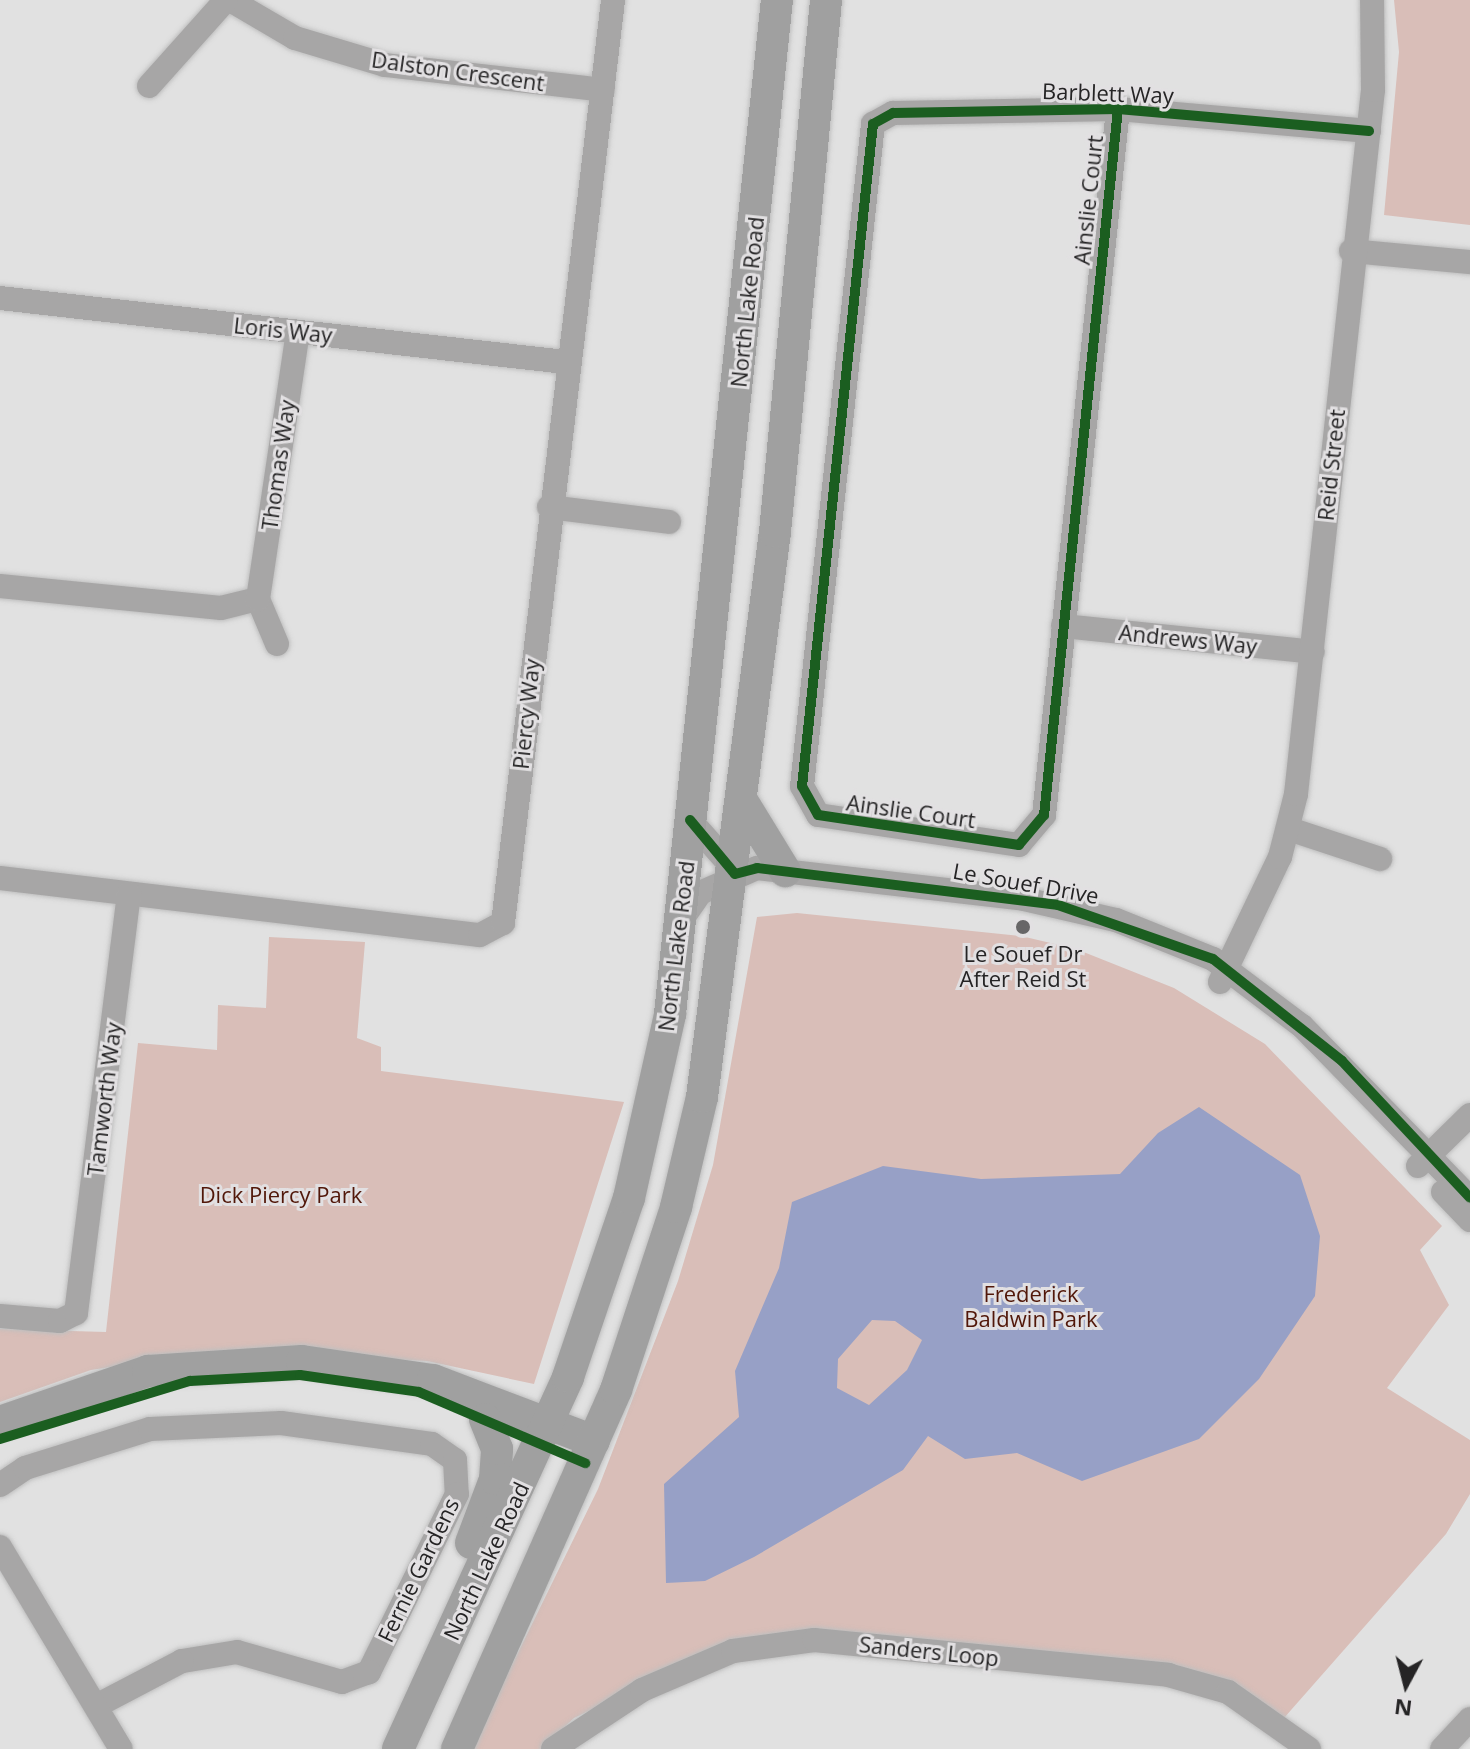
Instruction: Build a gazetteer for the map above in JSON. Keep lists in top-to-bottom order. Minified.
{"streets":{"main road":["North Lake Road"],"street":["Dalston Crescent","Barblett Way","Ainslie Court","Loris Way","Thomas Way","Reid Street","Andrews Way","Piercy Way","Le Souef Drive","Tamworth Way","Fernie Gardens","Sanders Loop"]},"crossings":[["Dalston Crescent","Piercy Way"],["Barblett Way","Ainslie Court"],["Barblett Way","Reid Street"],["Ainslie Court","Andrews Way"],["North Lake Road","Le Souef Drive"],["Loris Way","Thomas Way"],["Loris Way","Piercy Way"],["Reid Street","Andrews Way"],["Reid Street","Le Souef Drive"],["Piercy Way","Tamworth Way"]],"parks":["Dick Piercy Park","Frederick Baldwin Park"],"places":["Le Souef Dr After Reid St"],"north":"bottom"}
